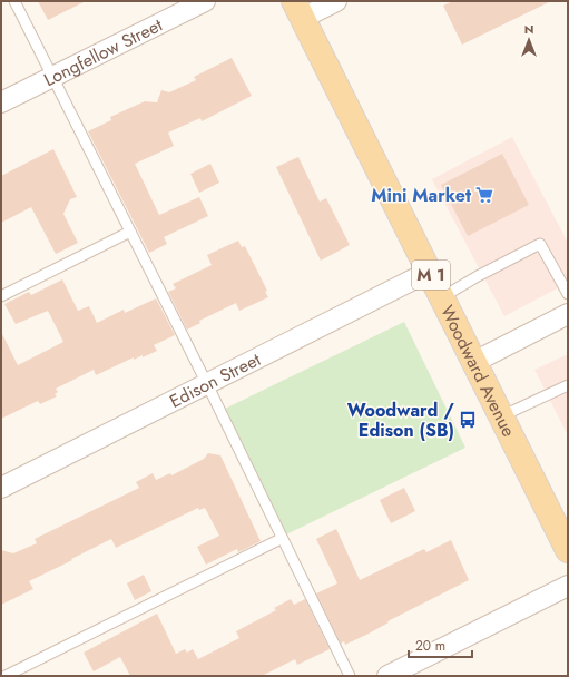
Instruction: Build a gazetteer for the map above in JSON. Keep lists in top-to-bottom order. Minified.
{"streets":{"main road":["M 1","Woodward Avenue"],"street":["Longfellow Street","Edison Street"]},"crossings":[["Woodward Avenue","Edison Street"]],"places":{"supermarket":["Mini Market"],"bus stop":["Woodward / Edison (SB)"]},"scale_bar":"20 m","north":"top"}
